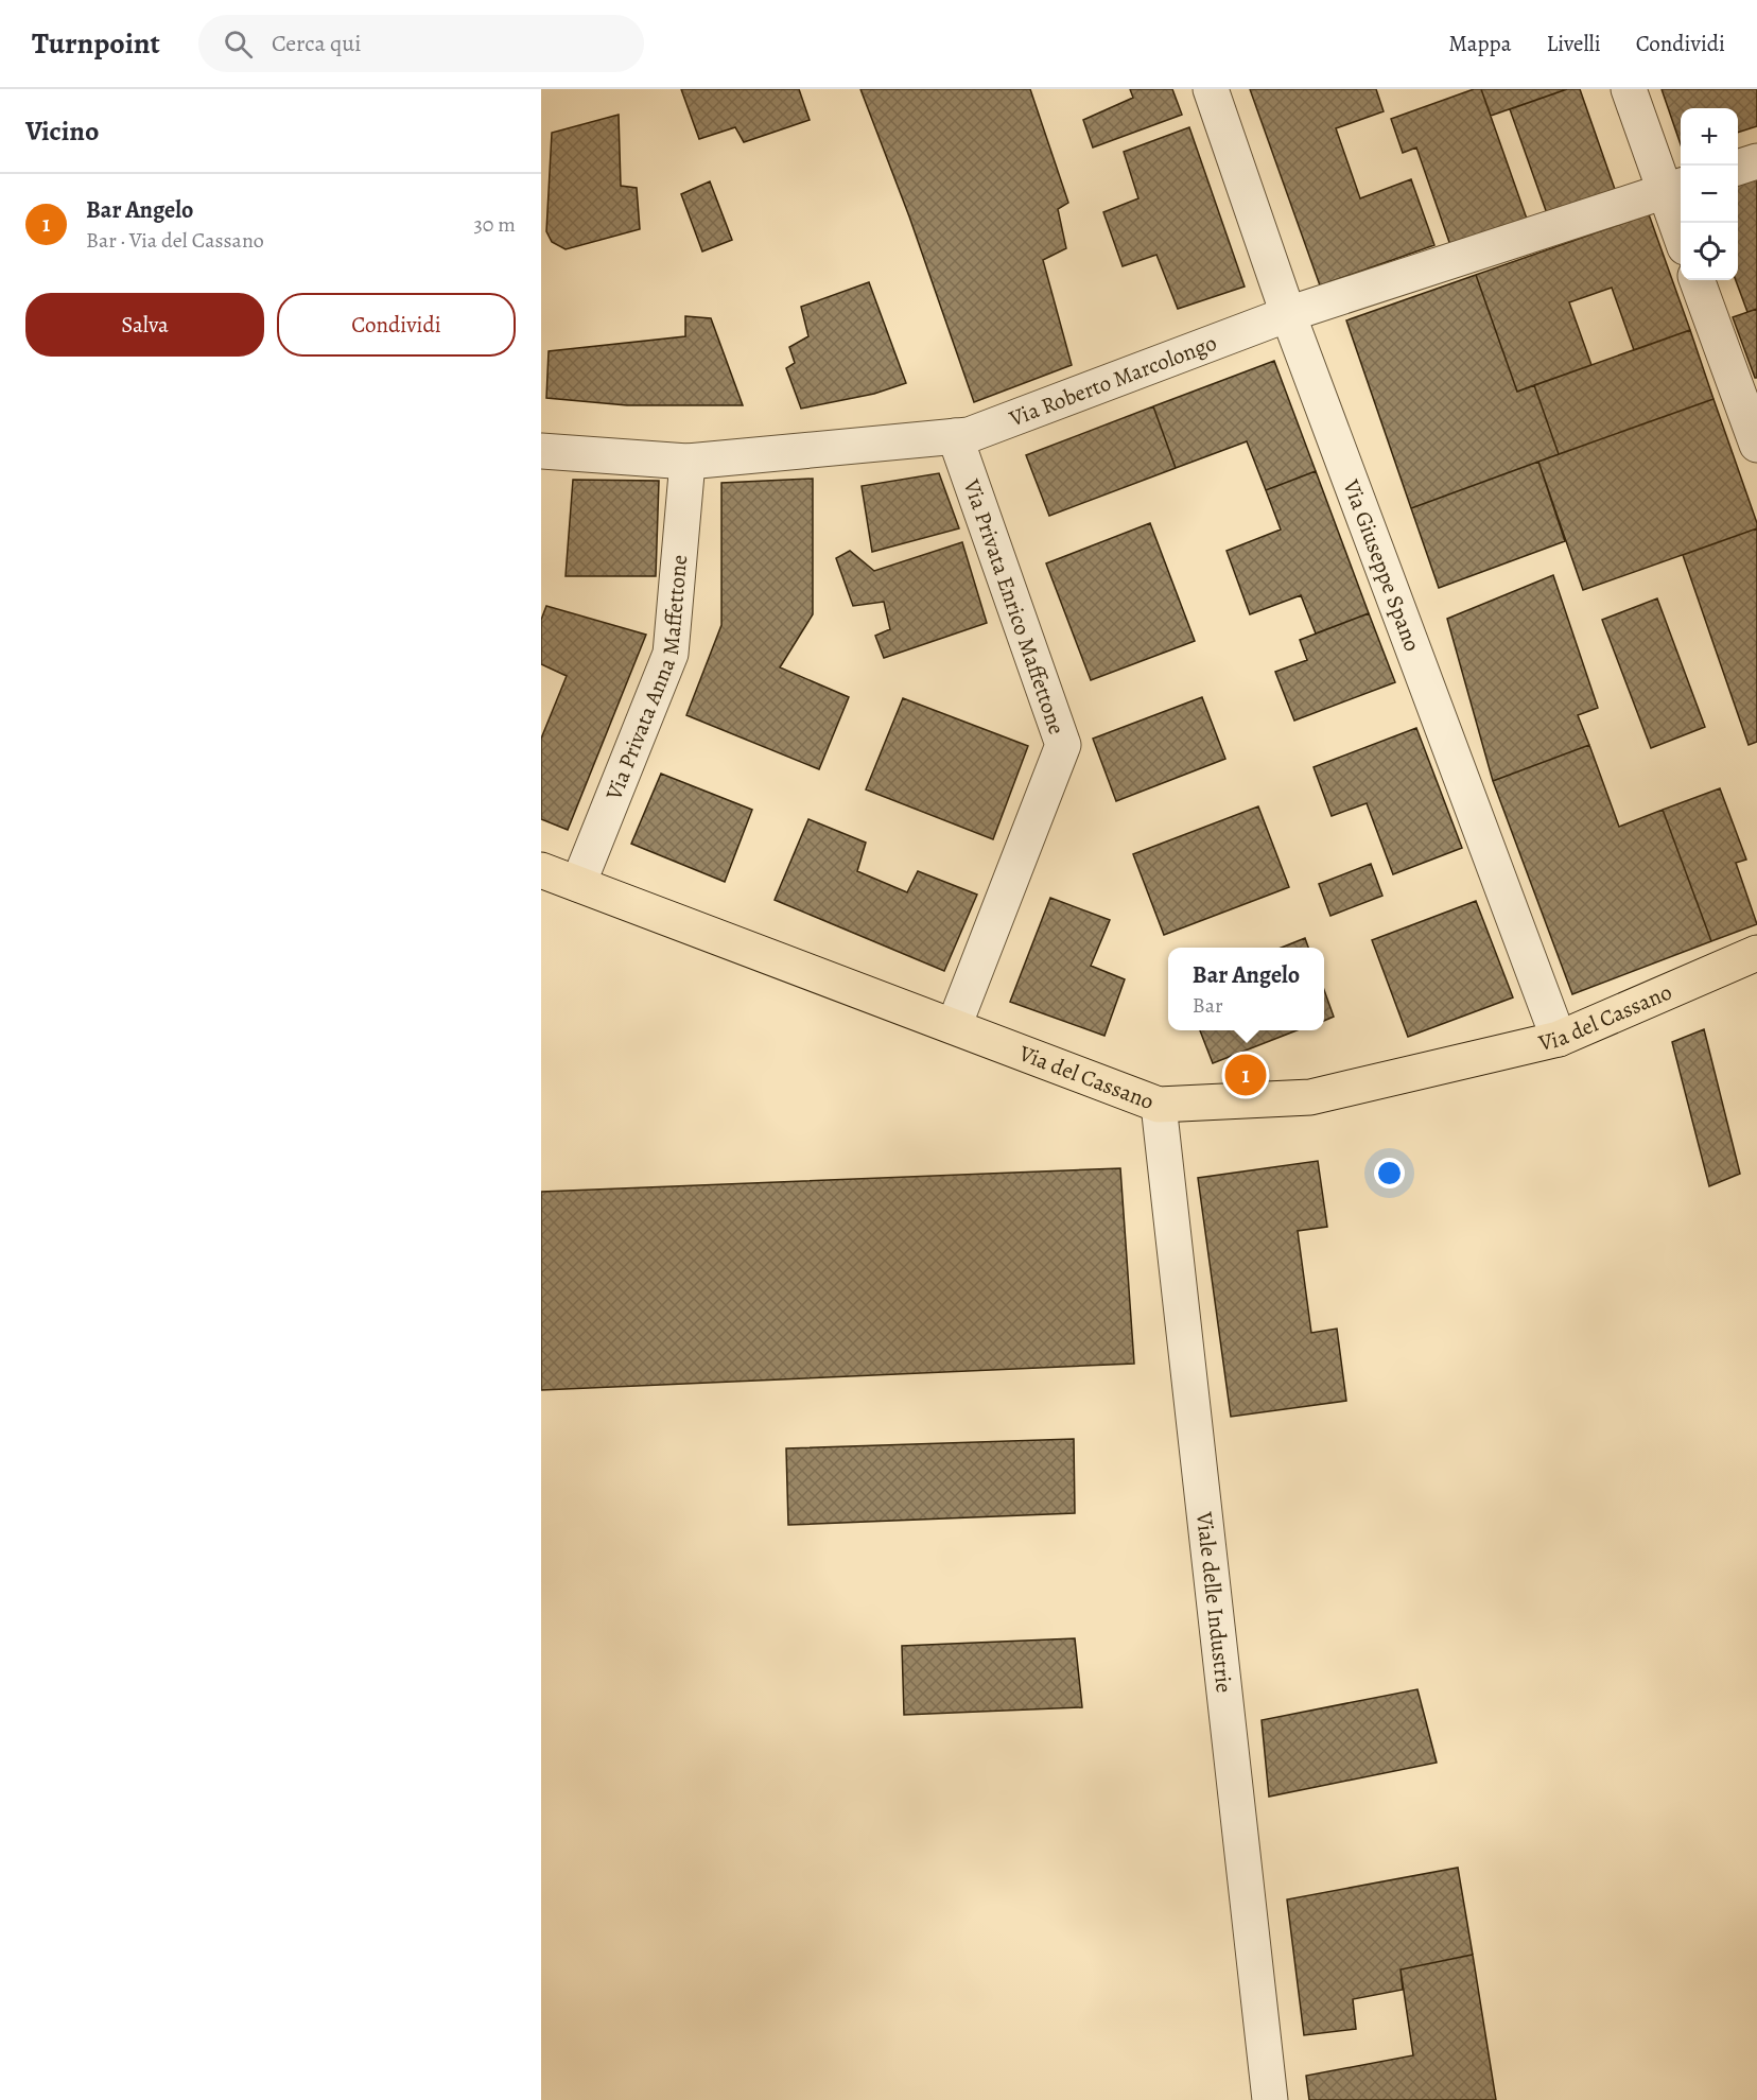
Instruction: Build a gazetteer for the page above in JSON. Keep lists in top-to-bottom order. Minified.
{"streets":{"main road":["Via del Cassano"],"street":["Via Roberto Marcolongo","Via Giuseppe Spano","Via Privata Enrico Maffettone","Via Privata Anna Maffettone","Viale delle Industrie"]},"crossings":[["Via Roberto Marcolongo","Via Giuseppe Spano"],["Via Roberto Marcolongo","Via Privata Enrico Maffettone"],["Via Roberto Marcolongo","Via Privata Anna Maffettone"],["Via Giuseppe Spano","Via del Cassano"],["Via Privata Enrico Maffettone","Via del Cassano"],["Via Privata Anna Maffettone","Via del Cassano"],["Via del Cassano","Viale delle Industrie"]],"page":{"header":"Turnpoint","search":"Cerca qui","nav":["Mappa","Livelli","Condividi"],"heading":"Vicino","map_buttons":["+","−"],"list":[{"mark":"1","name":"Bar Angelo","note":"Bar · Via del Cassano","value":"30 m"}],"buttons":["Salva","Condividi"],"popup":["Bar Angelo","Bar"],"pins":"1"}}
